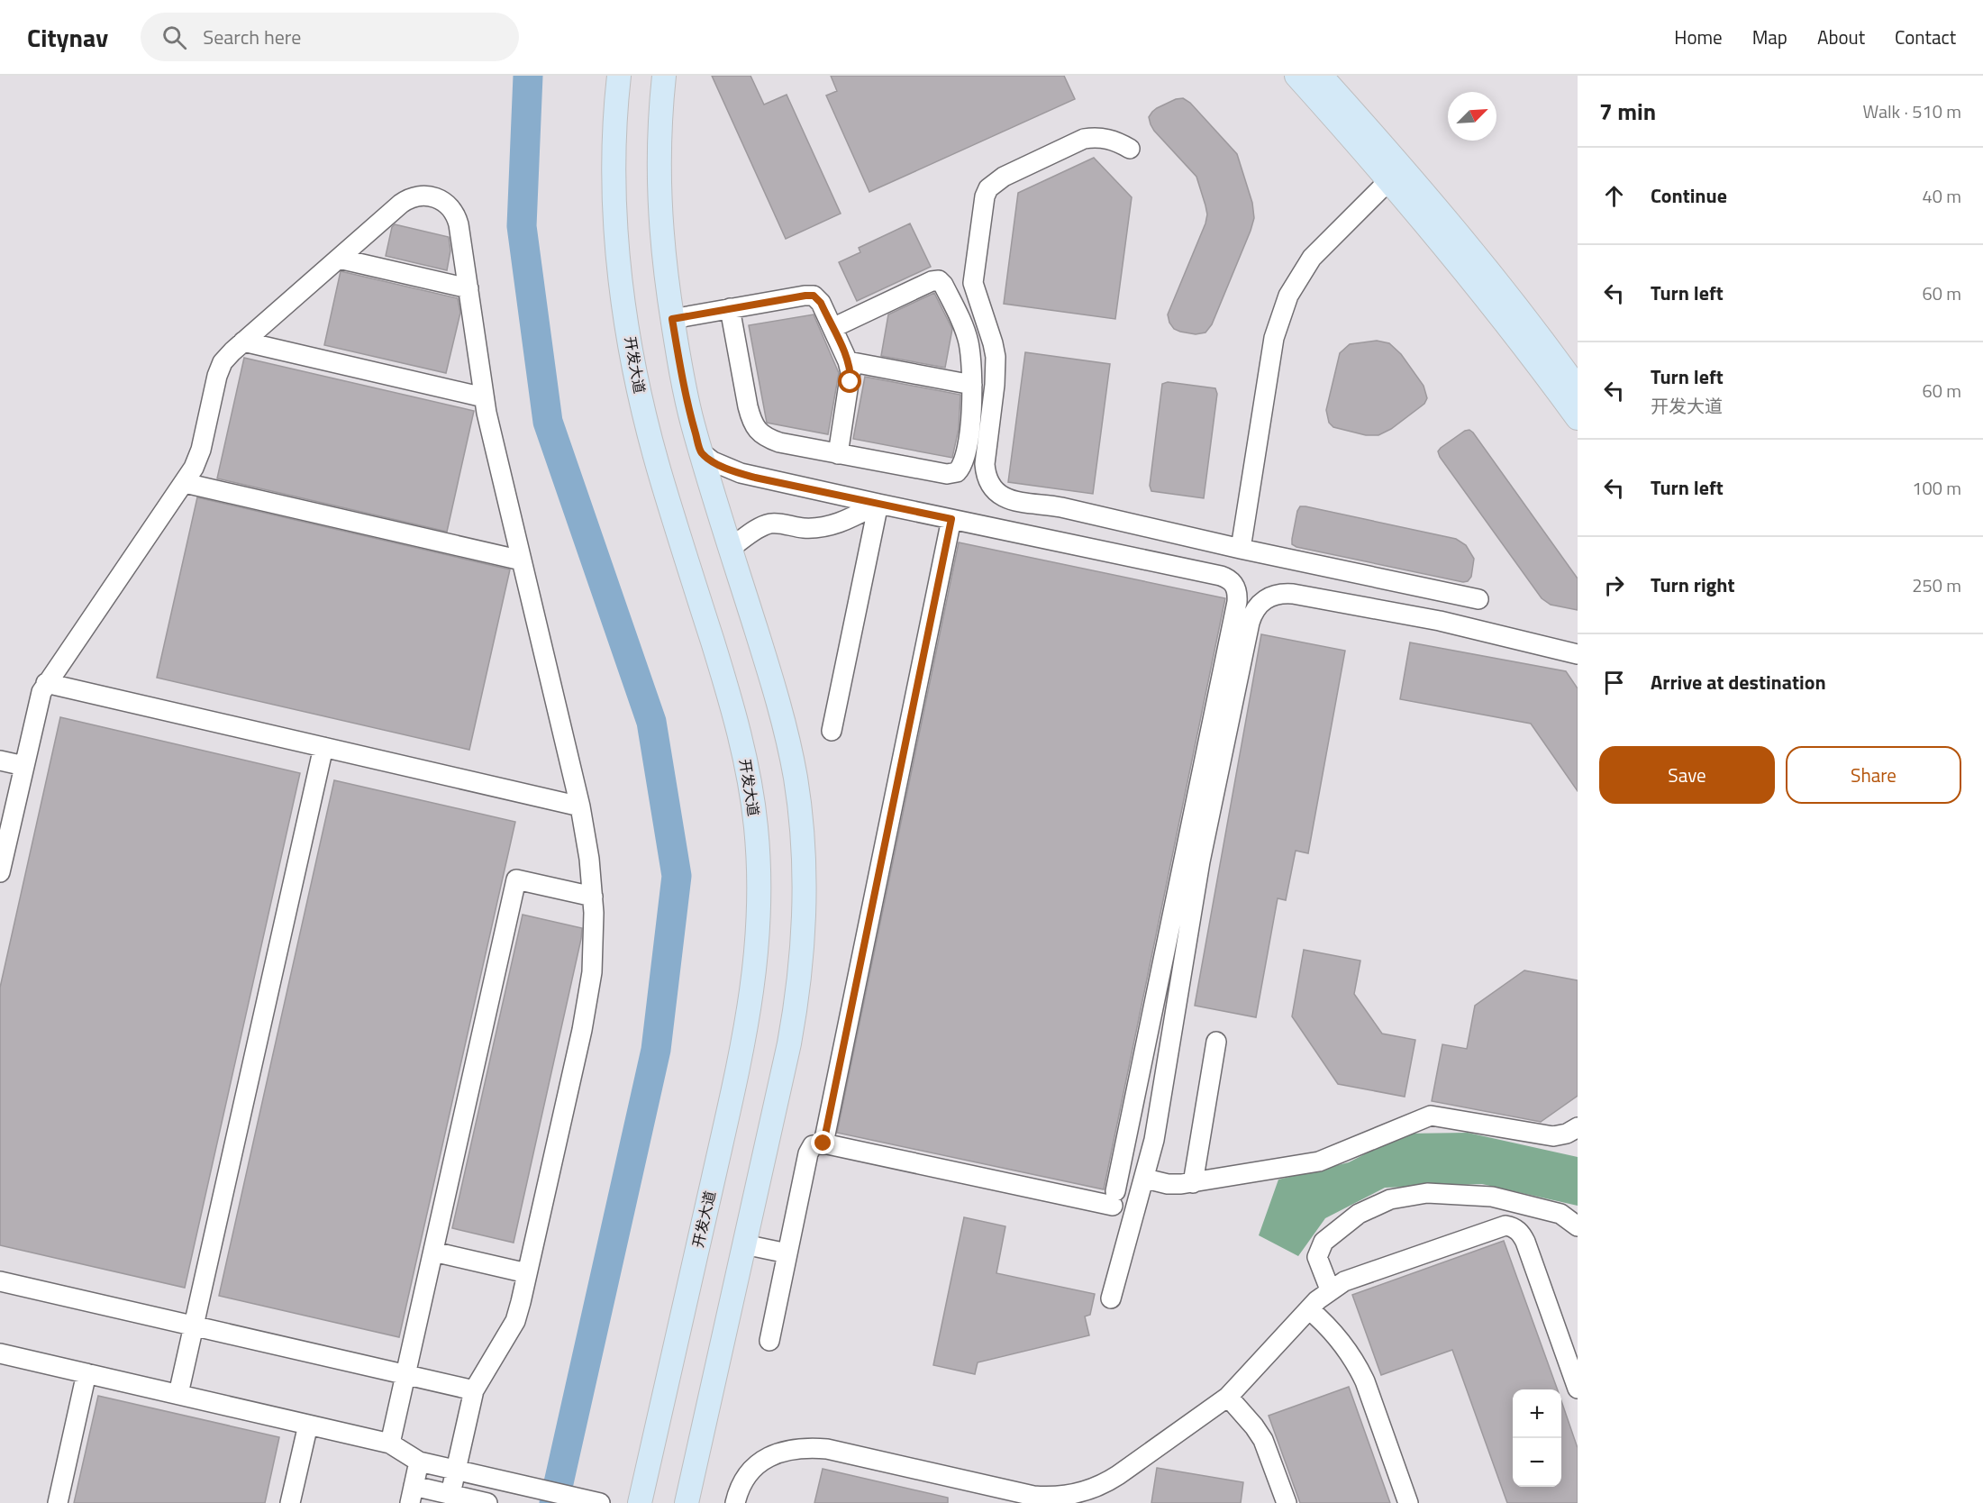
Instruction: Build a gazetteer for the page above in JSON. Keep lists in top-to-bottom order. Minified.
{"streets":{"main road":["开发大道"]},"north":"top right","page":{"header":"Citynav","search":"Search here","nav":["Home","Map","About","Contact"],"heading":["7 min","Walk · 510 m"],"list":[["Continue","40 m"],["Turn left","60 m"],["Turn left","开发大道","60 m"],["Turn left","100 m"],["Turn right","250 m"],"Arrive at destination"],"buttons":["Save","Share"],"map_buttons":["+","−"]}}
